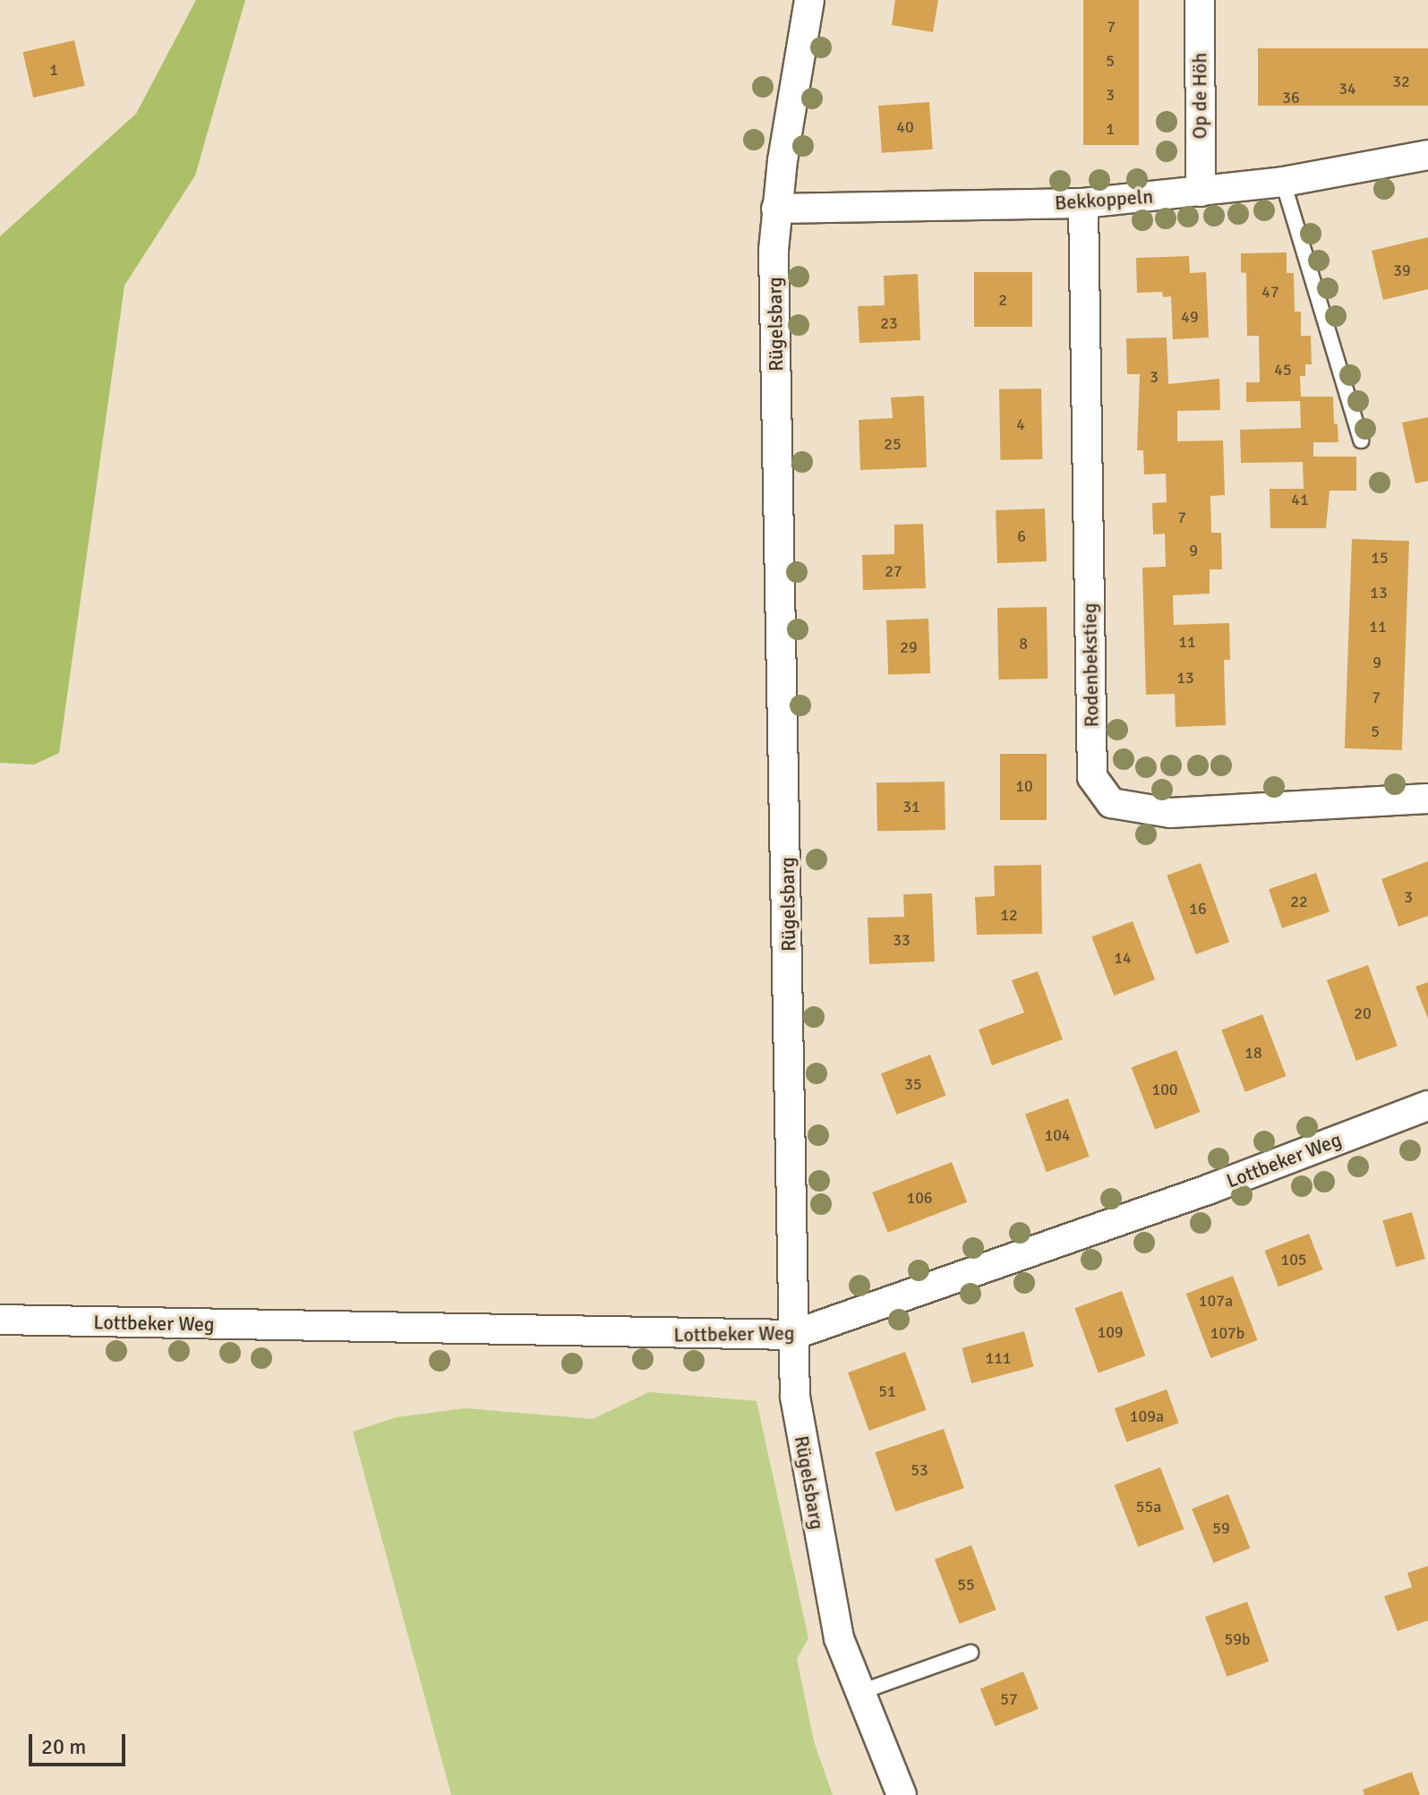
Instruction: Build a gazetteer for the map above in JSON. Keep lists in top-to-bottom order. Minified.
{"streets":{"street":["Op de Höh","Bekkoppeln","Rügelsbarg","Rodenbekstieg","Lottbeker Weg"]},"crossings":[["Op de Höh","Bekkoppeln"],["Bekkoppeln","Rügelsbarg"],["Bekkoppeln","Rodenbekstieg"],["Rügelsbarg","Lottbeker Weg"]],"house_numbers":["7","5","1","32","34","3","36","40","1","39","47","2","49","23","45","3","4","25","41","7","6","9","15","27","13","11","11","8","29","9","13","7","5","10","31","3","22","16","12","33","14","20","18","35","100","104","106","105","107a","109","107b","111","51","109a","53","55a","59","55","59b","57"],"scale_bar":"20 m"}
